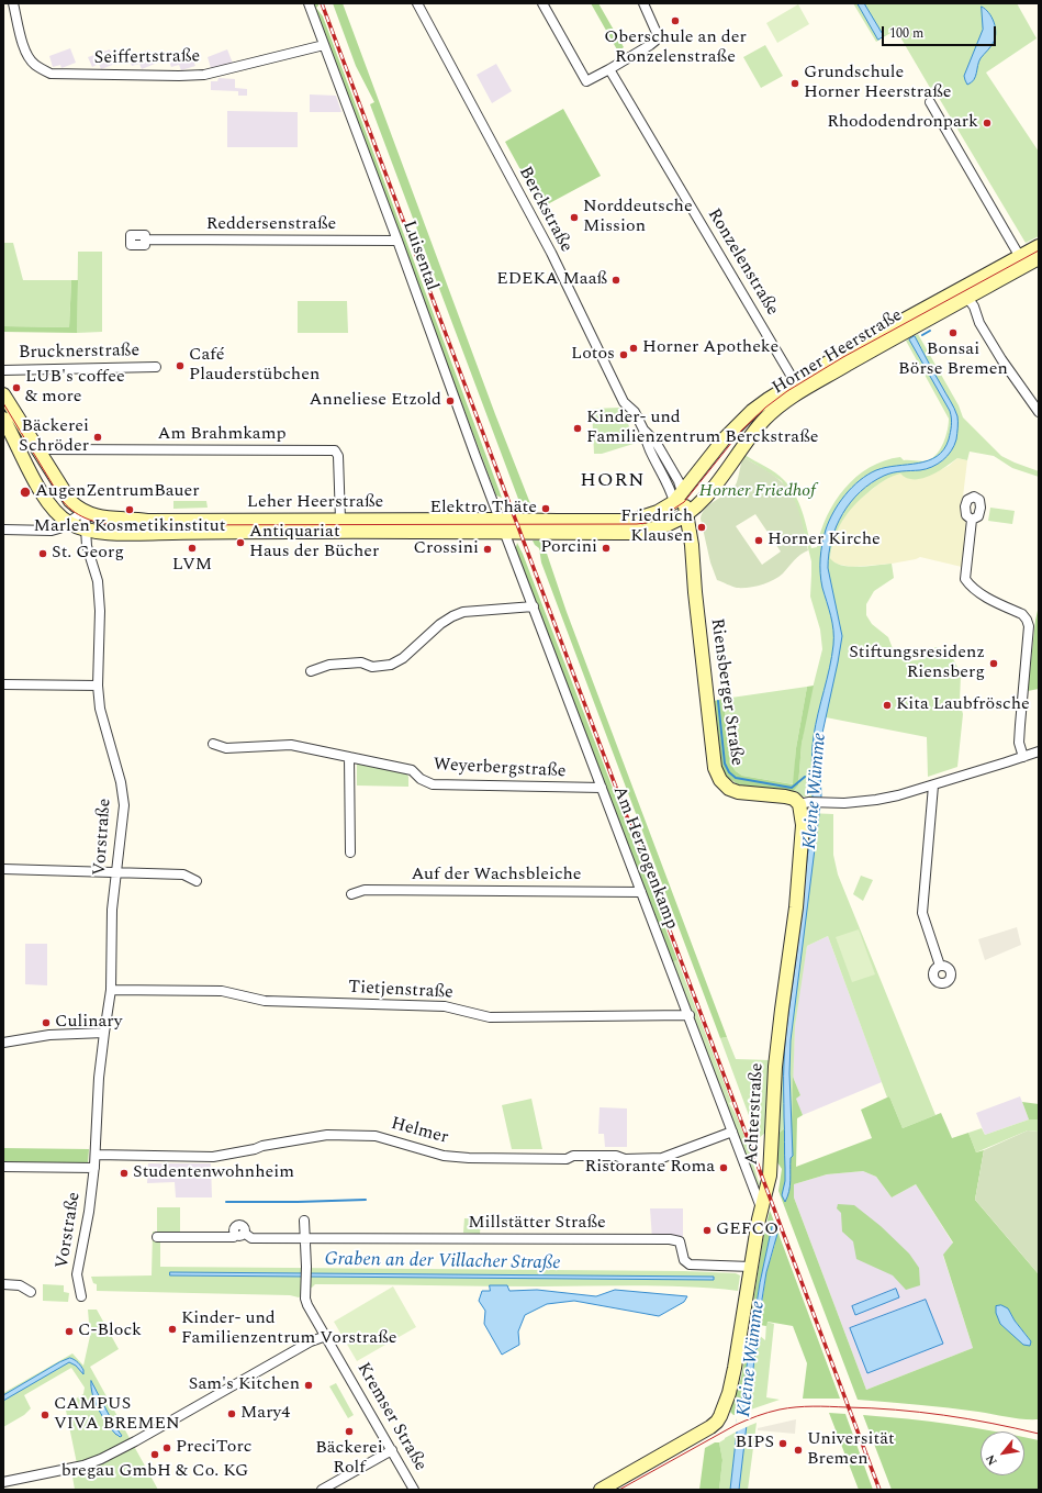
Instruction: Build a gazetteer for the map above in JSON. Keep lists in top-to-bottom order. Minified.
{"streets":{"main road":["Horner Heerstraße","Leher Heerstraße","Riensberger Straße","Achterstraße"],"street":["Seiffertstraße","Berckstraße","Reddersenstraße","Luisental","Ronzelenstraße","Brucknerstraße","Am Brahmkamp","Weyerbergstraße","Vorstraße","Am Herzogenkamp","Auf der Wachsbleiche","Tietjenstraße","Helmer","Millstätter Straße","Kremser Straße"]},"crossings":[["Seiffertstraße","Luisental"],["Berckstraße","Horner Heerstraße"],["Berckstraße","Leher Heerstraße"],["Berckstraße","Riensberger Straße"],["Reddersenstraße","Luisental"],["Luisental","Leher Heerstraße"],["Luisental","Am Herzogenkamp"],["Ronzelenstraße","Horner Heerstraße"],["Horner Heerstraße","Leher Heerstraße"],["Horner Heerstraße","Riensberger Straße"],["Am Brahmkamp","Leher Heerstraße"],["Leher Heerstraße","Riensberger Straße"],["Leher Heerstraße","Vorstraße"],["Leher Heerstraße","Am Herzogenkamp"],["Riensberger Straße","Achterstraße"],["Weyerbergstraße","Am Herzogenkamp"],["Vorstraße","Tietjenstraße"],["Vorstraße","Helmer"],["Am Herzogenkamp","Auf der Wachsbleiche"],["Am Herzogenkamp","Tietjenstraße"],["Am Herzogenkamp","Achterstraße"],["Am Herzogenkamp","Helmer"],["Achterstraße","Millstätter Straße"],["Millstätter Straße","Kremser Straße"]],"districts":["HORN"],"water":["Kleine Wümme","Graben an der Villacher Straße"],"parks":["Horner Friedhof"],"places":["Oberschule an der Ronzelenstraße","Grundschule Horner Heerstraße","Rhododendronpark","Norddeutsche Mission","EDEKA Maaß","Bonsai Börse Bremen","Horner Apotheke","Lotos","Café Plauderstübchen","LUB's coffee & more","Anneliese Etzold","Kinder- und Familienzentrum Berckstraße","Bäckerei Schröder","AugenZentrumBauer","Elektro Thäte","Marlen Kosmetikinstitut","Friedrich Klausen","Horner Kirche","Antiquariat Haus der Bücher","LVM","Porcini","Crossini","St. Georg","Stiftungsresidenz Riensberg","Kita Laubfrösche","Culinary","Ristorante Roma","Studentenwohnheim","GEFCO","Kinder- und Familienzentrum Vorstraße","C-Block","Sam's Kitchen","Mary4","CAMPUS VIVA BREMEN","Bäckerei Rolf","BIPS","PreciTorc","Universität Bremen","bregau GmbH & Co. KG"],"scale_bar":"100 m","north":"bottom left"}
